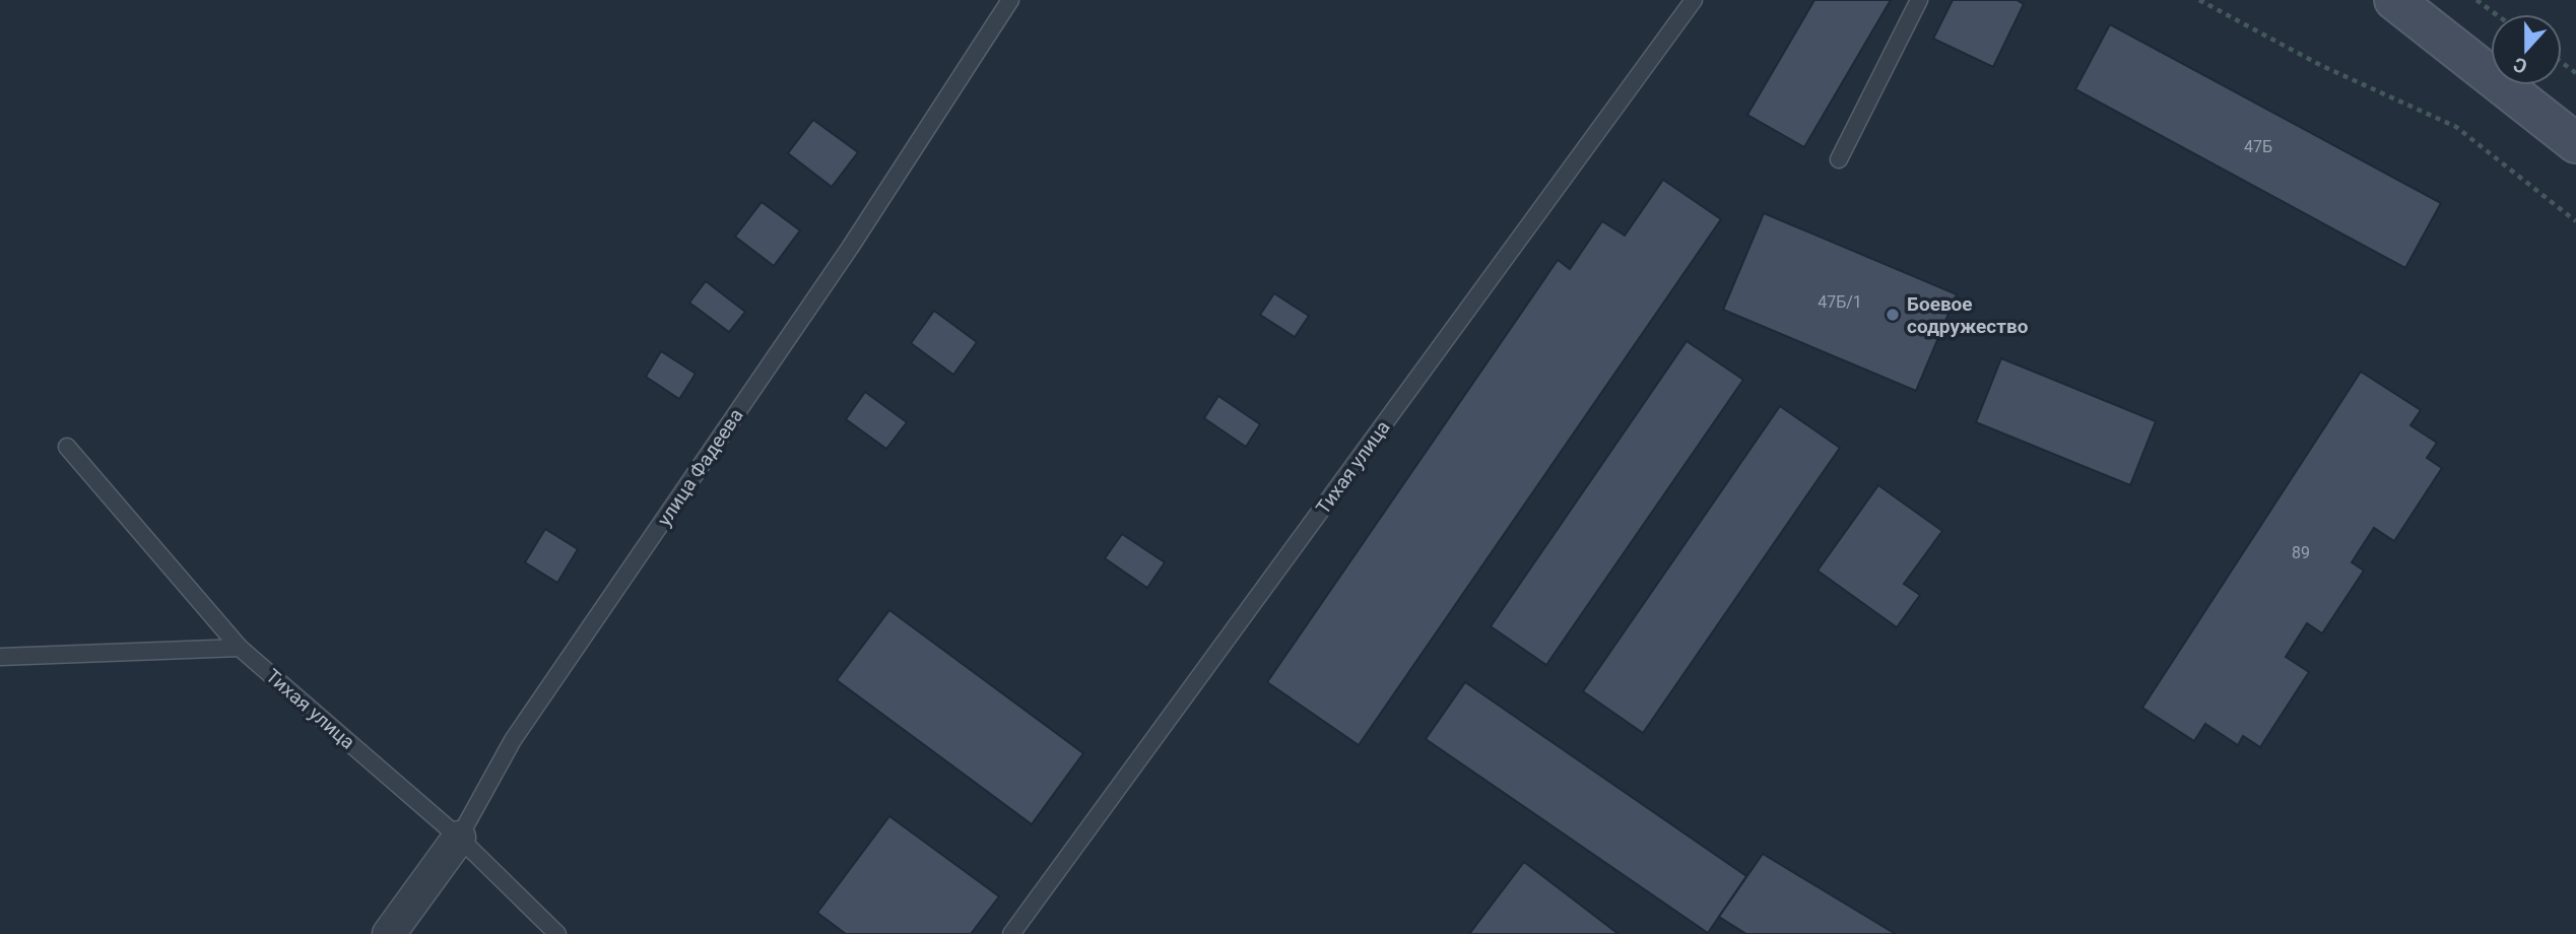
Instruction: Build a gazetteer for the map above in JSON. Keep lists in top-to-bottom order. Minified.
{"streets":{"street":["улица Фадеева"],"lane":["Тихая улица"]},"crossings":[["улица Фадеева","Тихая улица"]],"places":["Боевое содружество"],"house_numbers":["47Б","47Б/1","89"],"north":"bottom"}
